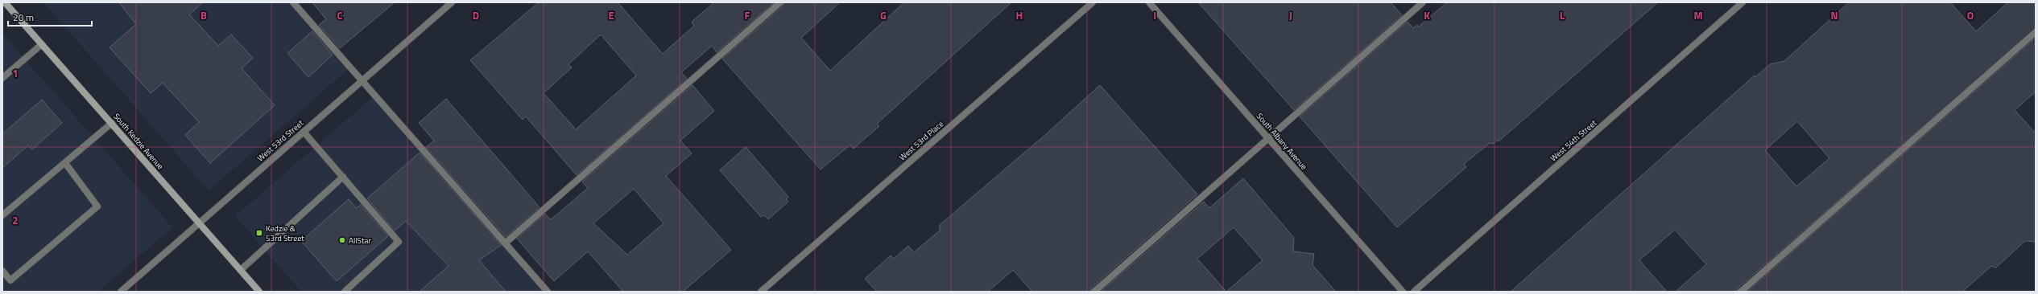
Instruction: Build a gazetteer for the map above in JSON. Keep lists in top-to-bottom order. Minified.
{"streets":{"main road":["South Kedzie Avenue"],"street":["West 53rd Street","West 53rd Place","West 54th Street","South Albany Avenue"]},"crossings":[["West 53rd Street","South Kedzie Avenue"]],"places":{"transit":["Kedzie & 53rd Street"],"other":["AllStar"]},"scale_bar":"20 m","grid":{"columns":["B","C","D","E","F","G","H","I","J","K","L","M","N","O"],"rows":["1","2"]}}
